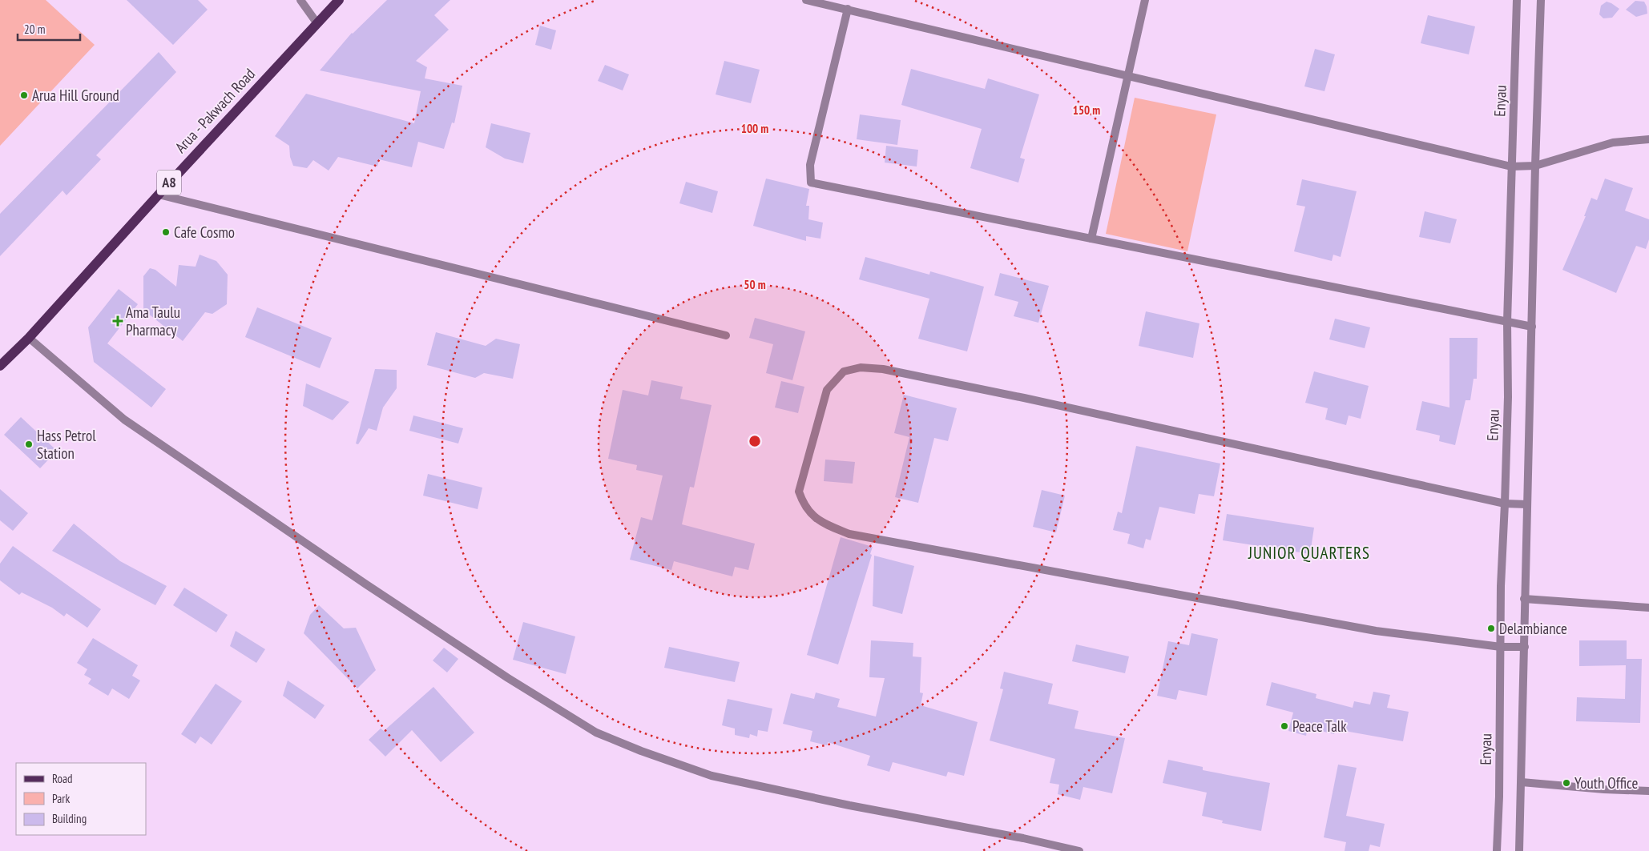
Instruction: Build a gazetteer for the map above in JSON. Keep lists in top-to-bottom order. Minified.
{"streets":{"main road":["Arua - Pakwach Road","A8"],"street":["Enyau"]},"districts":["JUNIOR QUARTERS"],"places":{"other":["Arua Hill Ground","Cafe Cosmo","Hass Petrol Station","Delambiance","Peace Talk","Youth Office"],"health":["Ama Taulu Pharmacy"]},"legend":["Road","Park","Building"],"scale_bar":"20 m","rings":["150 m","100 m","50 m"]}
